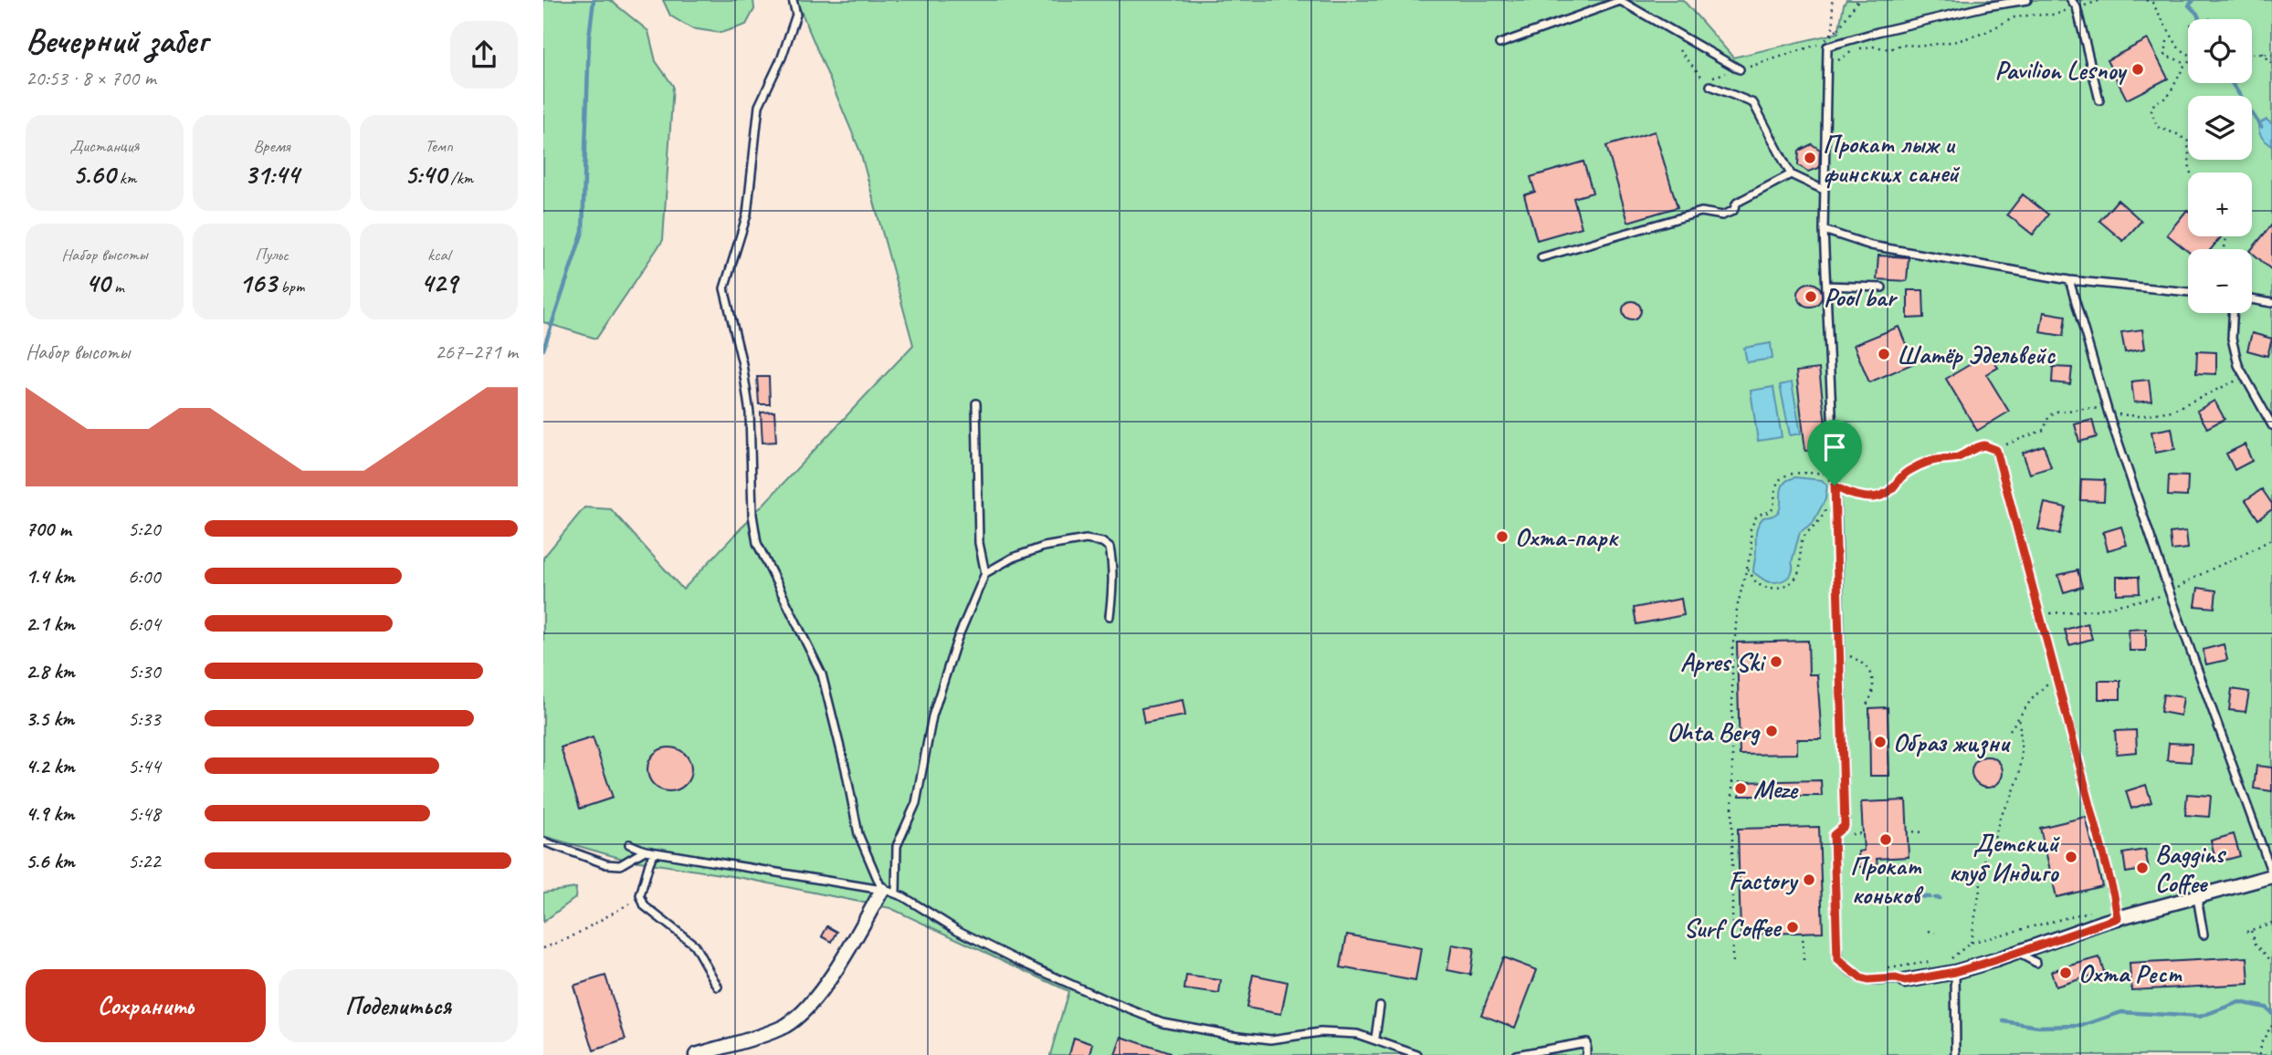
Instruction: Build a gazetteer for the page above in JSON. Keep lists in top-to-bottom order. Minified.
{"places":["Pavilion Lesnoy","Прокат лыж и финских саней","Pool bar","Шатёр Эдельвейс","Охта-парк","Apres Ski","Ohta Berg","Образ жизни","Meze","Прокат коньков","Детский клуб Индиго","Baggins Coffee","Factory","Surf Coffee","Охта Рест"],"page":{"heading":["Вечерний забег","20:53 · 8 × 700 m"],"map_buttons":["+","−"],"stats":[["Дистанция","5.60 km"],["Время","31:44"],["Темп","5:40 /km"],["Набор высоты","40 m"],["Пульс","163 bpm"],["kcal","429"]],"chart":["Набор высоты","267–271 m"],"list":[{"name":"700 m","note":"5:20"},{"name":"1.4 km","note":"6:00"},{"name":"2.1 km","note":"6:04"},{"name":"2.8 km","note":"5:30"},{"name":"3.5 km","note":"5:33"},{"name":"4.2 km","note":"5:44"},{"name":"4.9 km","note":"5:48"},{"name":"5.6 km","note":"5:22"}],"buttons":["Сохранить","Поделиться"]}}
